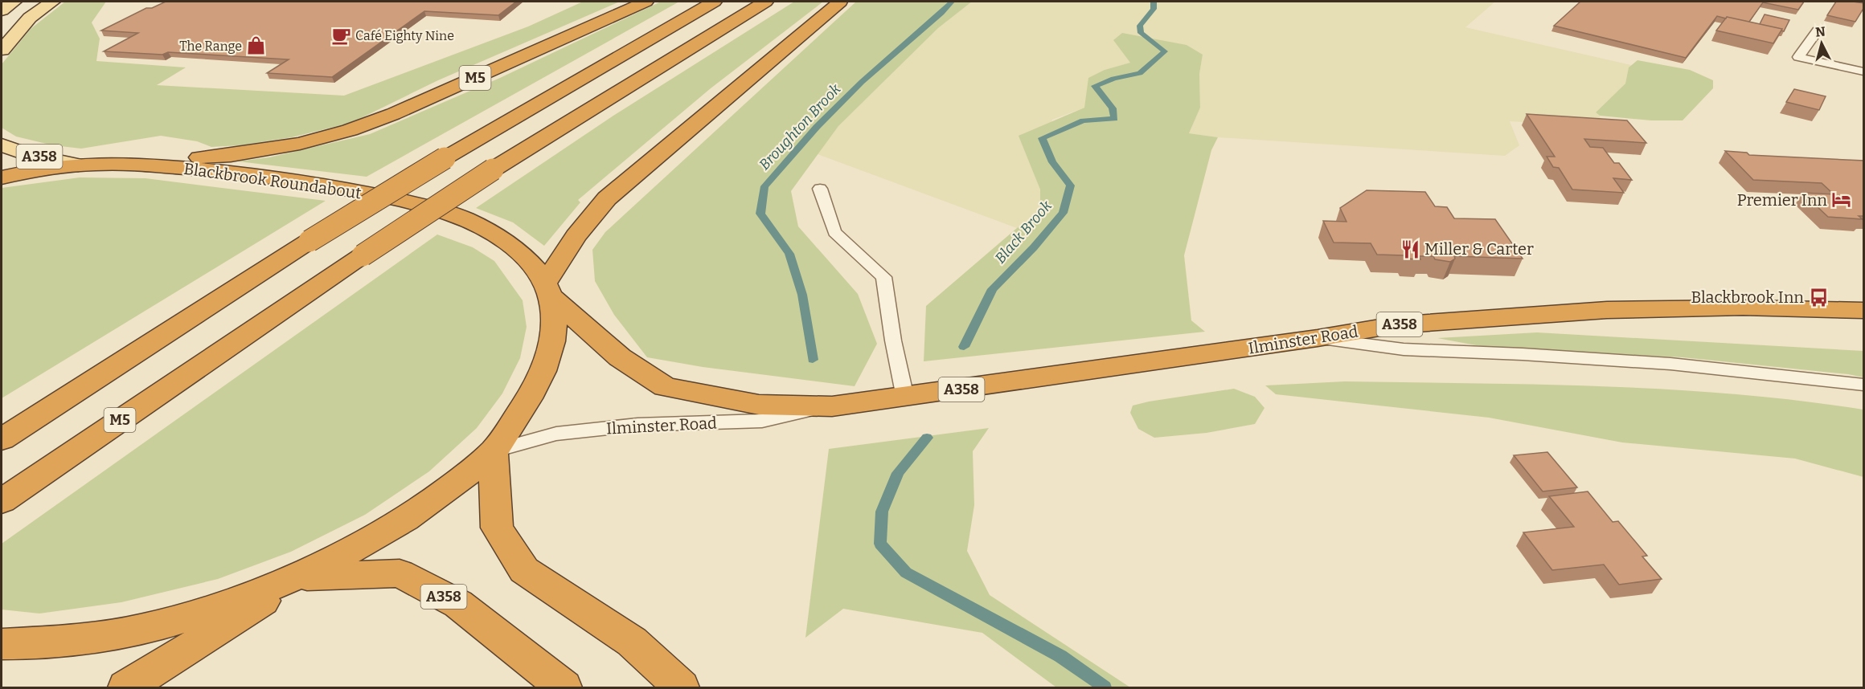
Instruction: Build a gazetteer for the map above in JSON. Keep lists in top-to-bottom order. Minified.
{"streets":{"highway":["M5","A358","Blackbrook Roundabout","Ilminster Road"]},"crossings":[["M5","Blackbrook Roundabout"],["A358","Blackbrook Roundabout"],["Blackbrook Roundabout","Ilminster Road"]],"water":["Broughton Brook","Black Brook"],"places":{"cafe":["Café Eighty Nine"],"shop":["The Range"],"hotel":["Premier Inn"],"restaurant":["Miller & Carter"],"bus stop":["Blackbrook Inn"]},"north":"top"}
